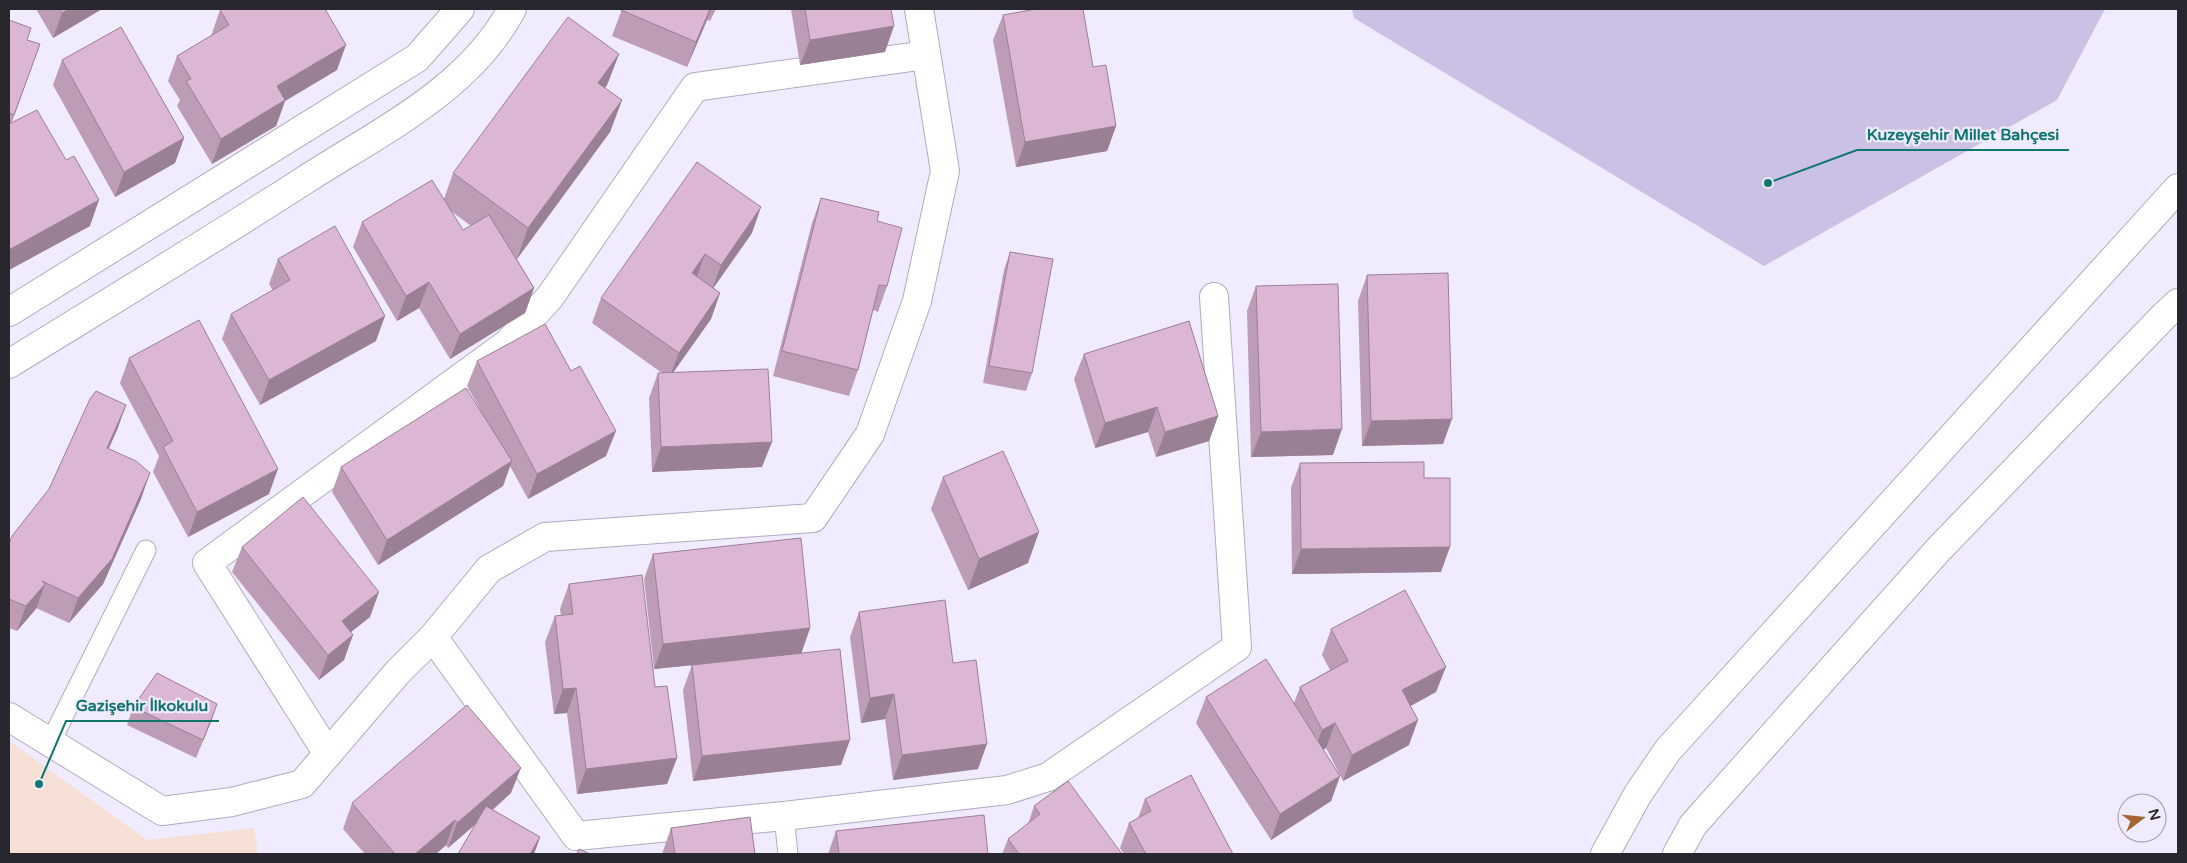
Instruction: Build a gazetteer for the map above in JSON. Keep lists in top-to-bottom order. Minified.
{"places":["Kuzeyşehir Millet Bahçesi","Gazişehir İlkokulu"],"north":"right"}
